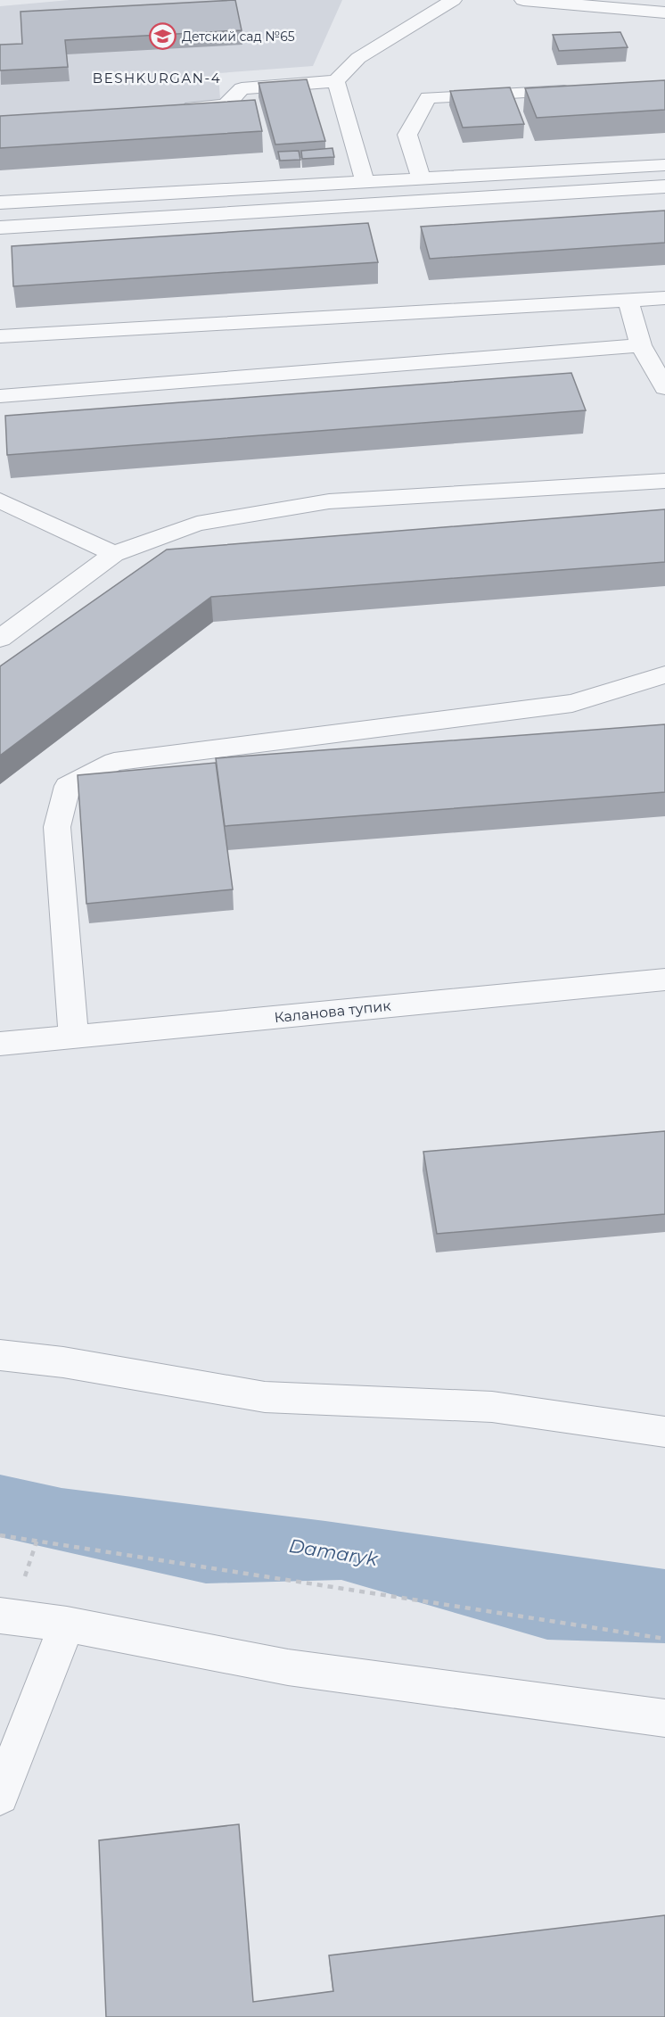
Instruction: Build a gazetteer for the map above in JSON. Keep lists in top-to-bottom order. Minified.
{"streets":{"street":["Каланова тупик"]},"districts":["BESHKURGAN-4"],"water":["Damaryk"],"places":{"school or university":["Детский сад №65"]}}
